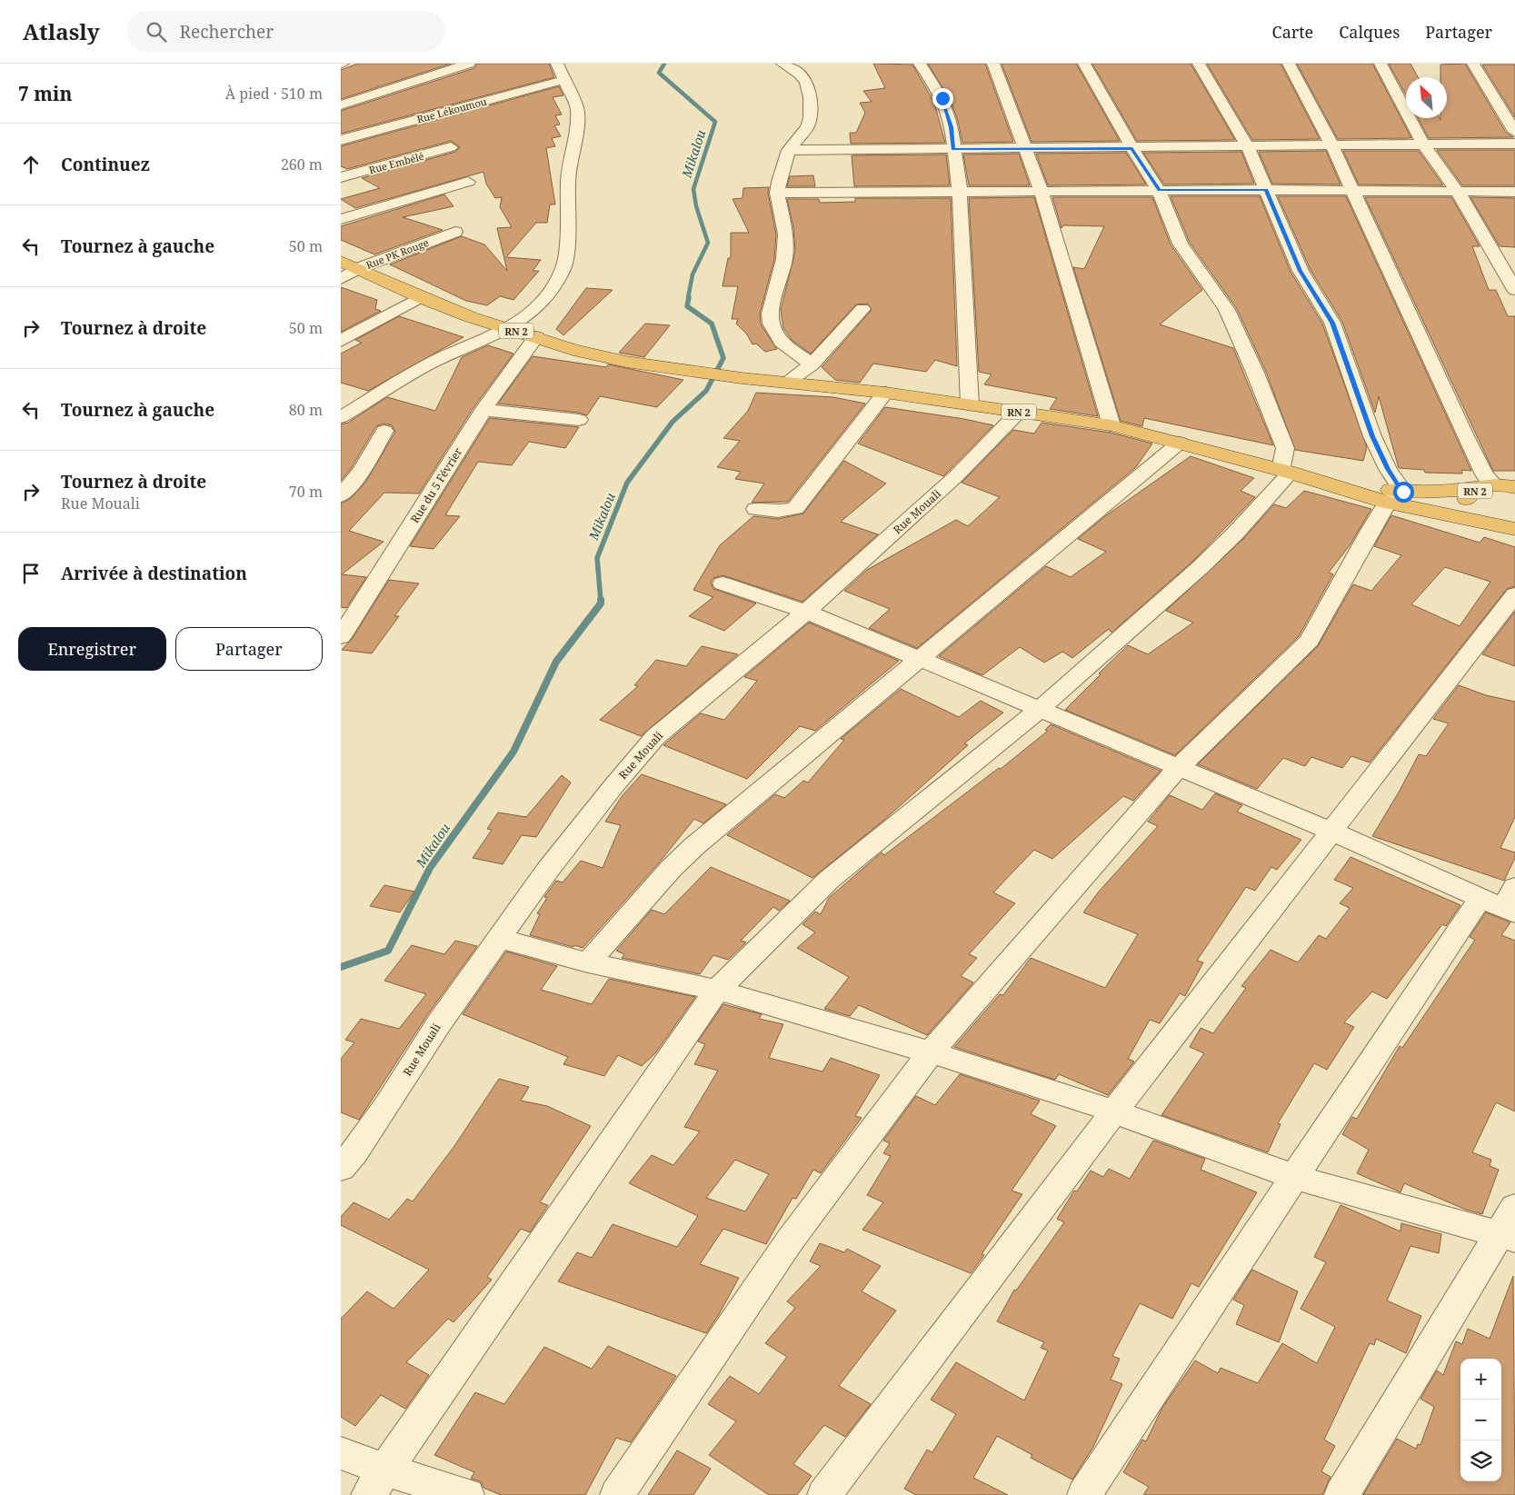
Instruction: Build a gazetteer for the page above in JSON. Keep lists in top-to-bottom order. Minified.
{"streets":{"highway":["RN 2"],"street":["Rue Lékoumou","Rue Embélé","Rue PK Rouge","Rue du 5 Février","Rue Mouali"]},"crossings":[["Rue PK Rouge","RN 2"],["RN 2","Rue du 5 Février"],["RN 2","Rue Mouali"]],"water":["Mikalou"],"north":"top left","page":{"header":"Atlasly","search":"Rechercher","nav":["Carte","Calques","Partager"],"heading":["7 min","À pied · 510 m"],"list":[["Continuez","260 m"],["Tournez à gauche","50 m"],["Tournez à droite","50 m"],["Tournez à gauche","80 m"],["Tournez à droite","Rue Mouali","70 m"],"Arrivée à destination"],"buttons":["Enregistrer","Partager"],"map_buttons":["+","−"]}}
